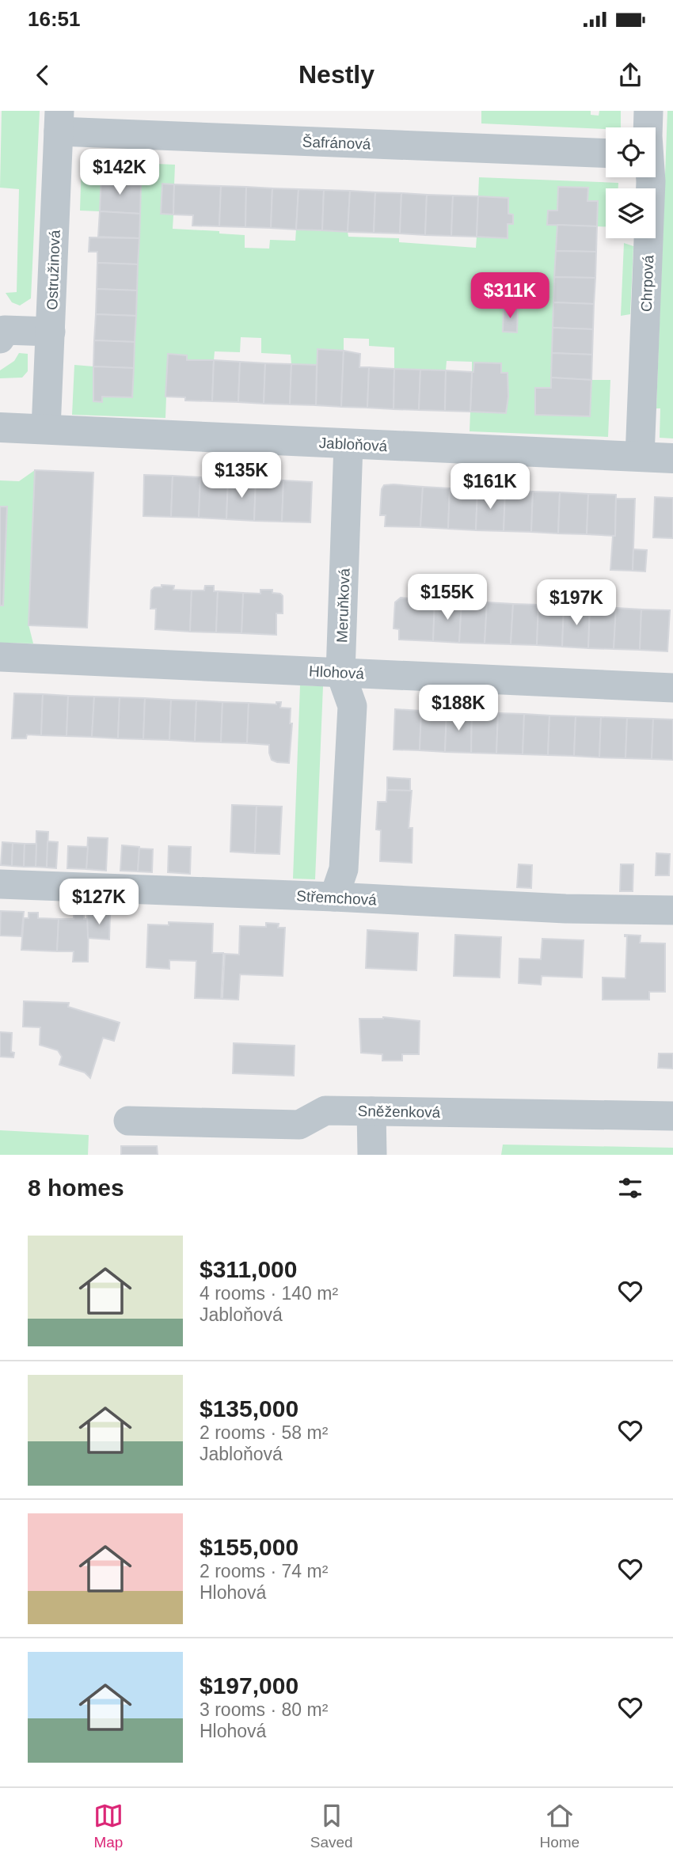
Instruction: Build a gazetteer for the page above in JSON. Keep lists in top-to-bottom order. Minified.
{"streets":{"street":["Šafránová","Ostružinová","Chrpová","Jabloňová","Meruňková","Hlohová","Střemchová","Sněženková"]},"crossings":[["Šafránová","Ostružinová"],["Ostružinová","Jabloňová"],["Chrpová","Jabloňová"],["Jabloňová","Meruňková"],["Meruňková","Hlohová"],["Meruňková","Střemchová"]],"page":{"status":"16:51","header":"Nestly","price":["$142K","$311K","$135K","$161K","$155K","$197K","$188K","$127K"],"heading":"8 homes","list":[{"name":"$311,000","note":"4 rooms · 140 m² · Jabloňová"},{"name":"$135,000","note":"2 rooms · 58 m² · Jabloňová"},{"name":"$155,000","note":"2 rooms · 74 m² · Hlohová"},{"name":"$197,000","note":"3 rooms · 80 m² · Hlohová"}],"tabs":["Map","Saved","Home"]}}
